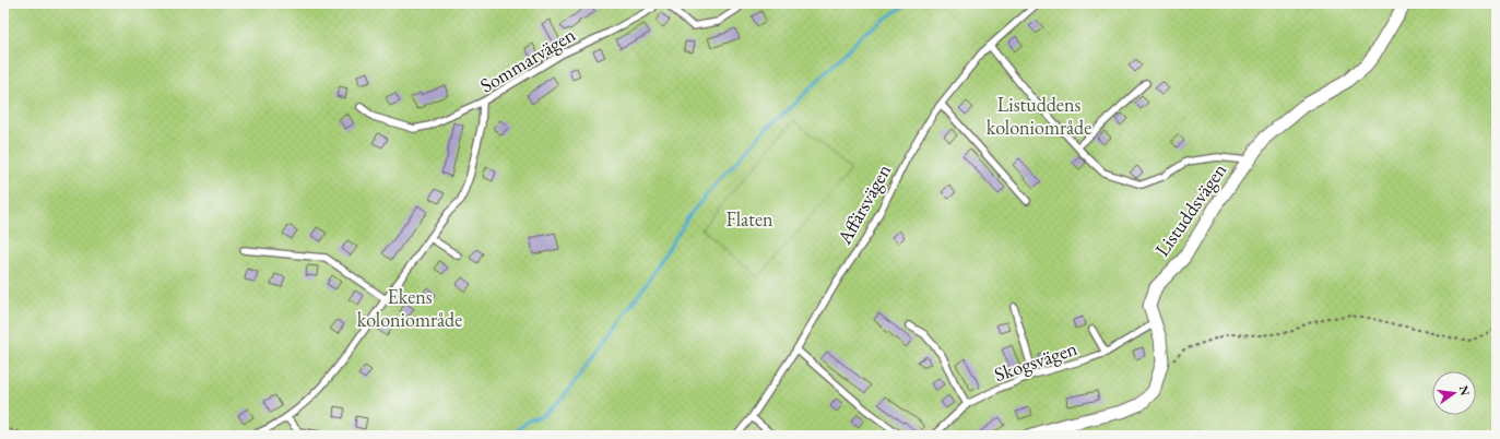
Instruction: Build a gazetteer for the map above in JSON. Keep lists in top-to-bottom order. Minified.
{"streets":{"street":["Listuddsvägen"],"lane":["Sommarvägen","Affärsvägen","Skogsvägen"]},"crossings":[["Listuddsvägen","Skogsvägen"]],"parks":["Listuddens koloniområde","Flaten","Ekens koloniområde"],"north":"right"}
